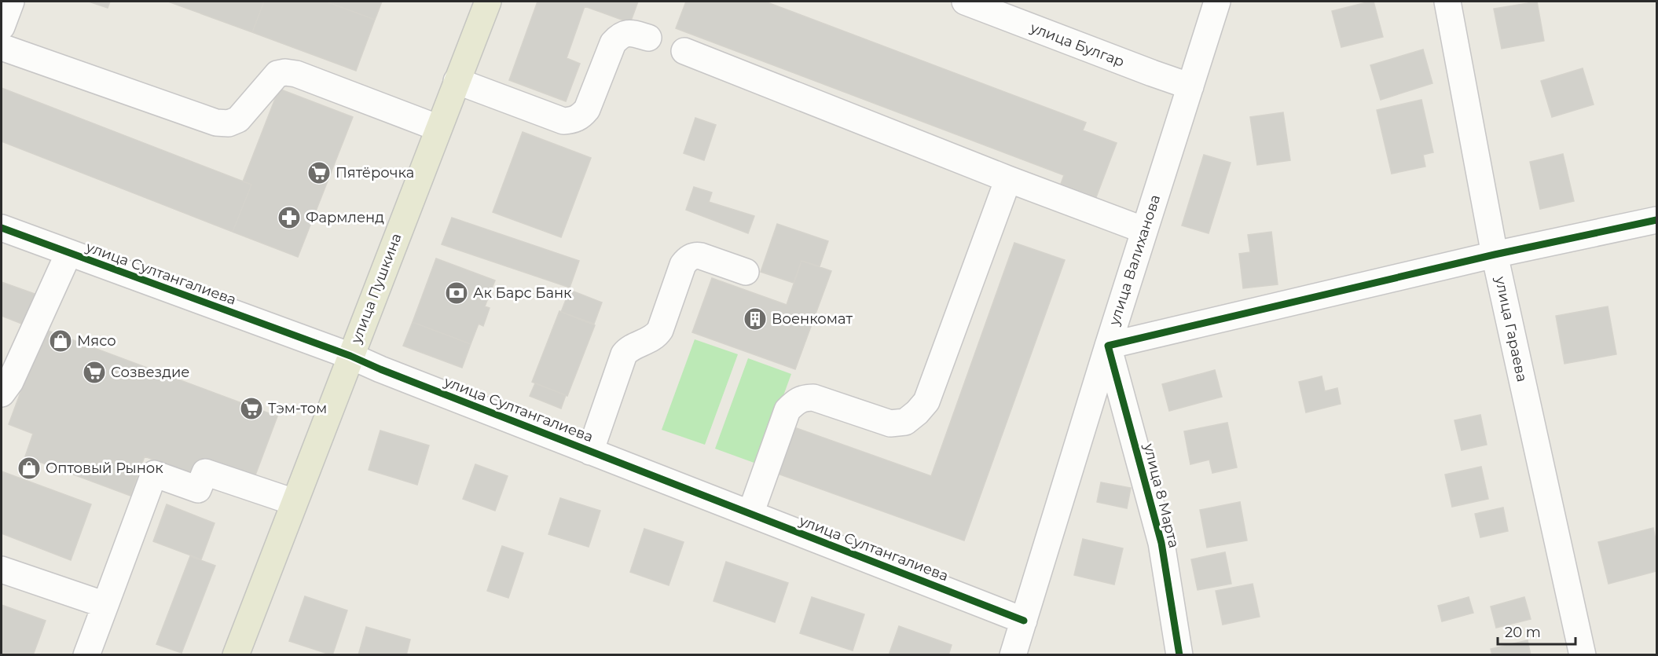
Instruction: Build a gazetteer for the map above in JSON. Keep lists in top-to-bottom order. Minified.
{"streets":{"main road":["улица Пушкина"],"street":["улица Булгар","улица Валиханова","улица Султангалиева","улица Гараева","улица 8 Марта"]},"crossings":[["улица Булгар","улица Валиханова"],["улица Валиханова","улица Султангалиева"],["улица Валиханова","улица 8 Марта"],["улица Султангалиева","улица Пушкина"]],"places":{"supermarket":["Пятёрочка","Созвездие","Тэм-том"],"pharmacy":["Фармленд"],"bank":["Ак Барс Банк"],"building":["Военкомат"],"shop":["Мясо","Оптовый Рынок"]},"scale_bar":"20 m"}
